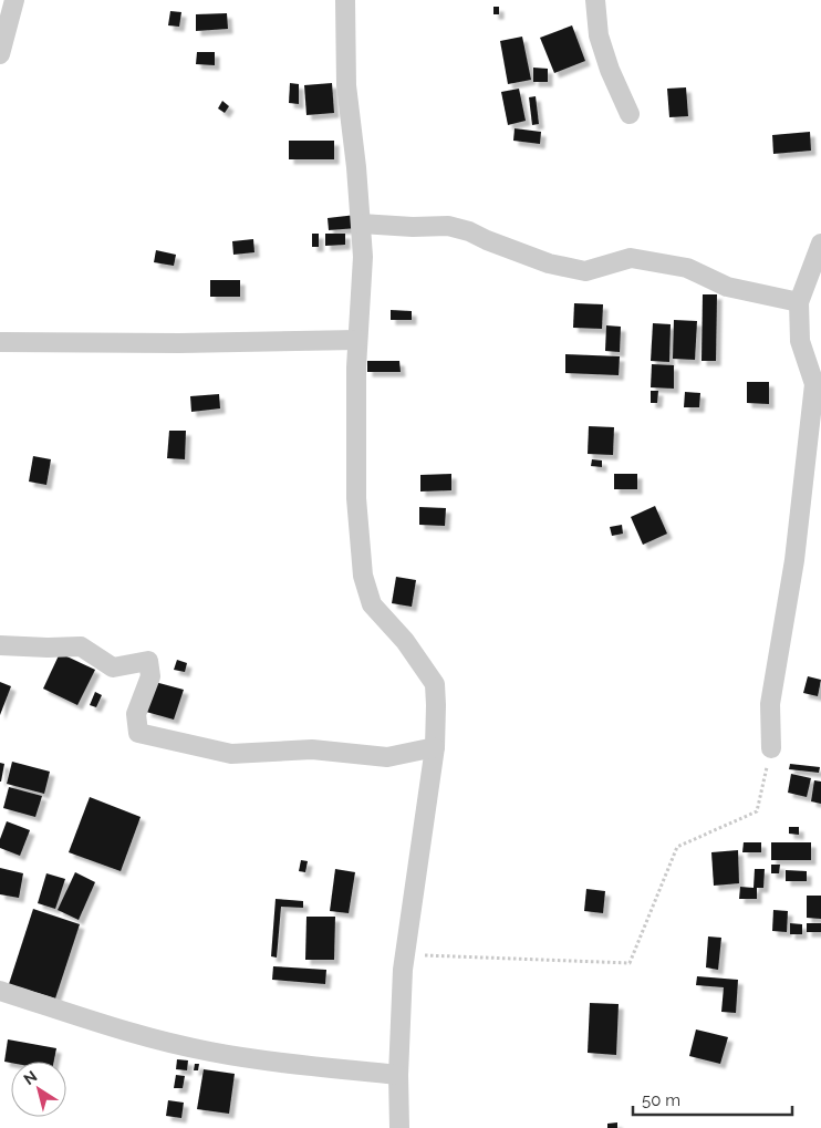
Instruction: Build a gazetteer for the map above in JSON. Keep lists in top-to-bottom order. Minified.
{"scale_bar":"50 m","north":"top left"}
